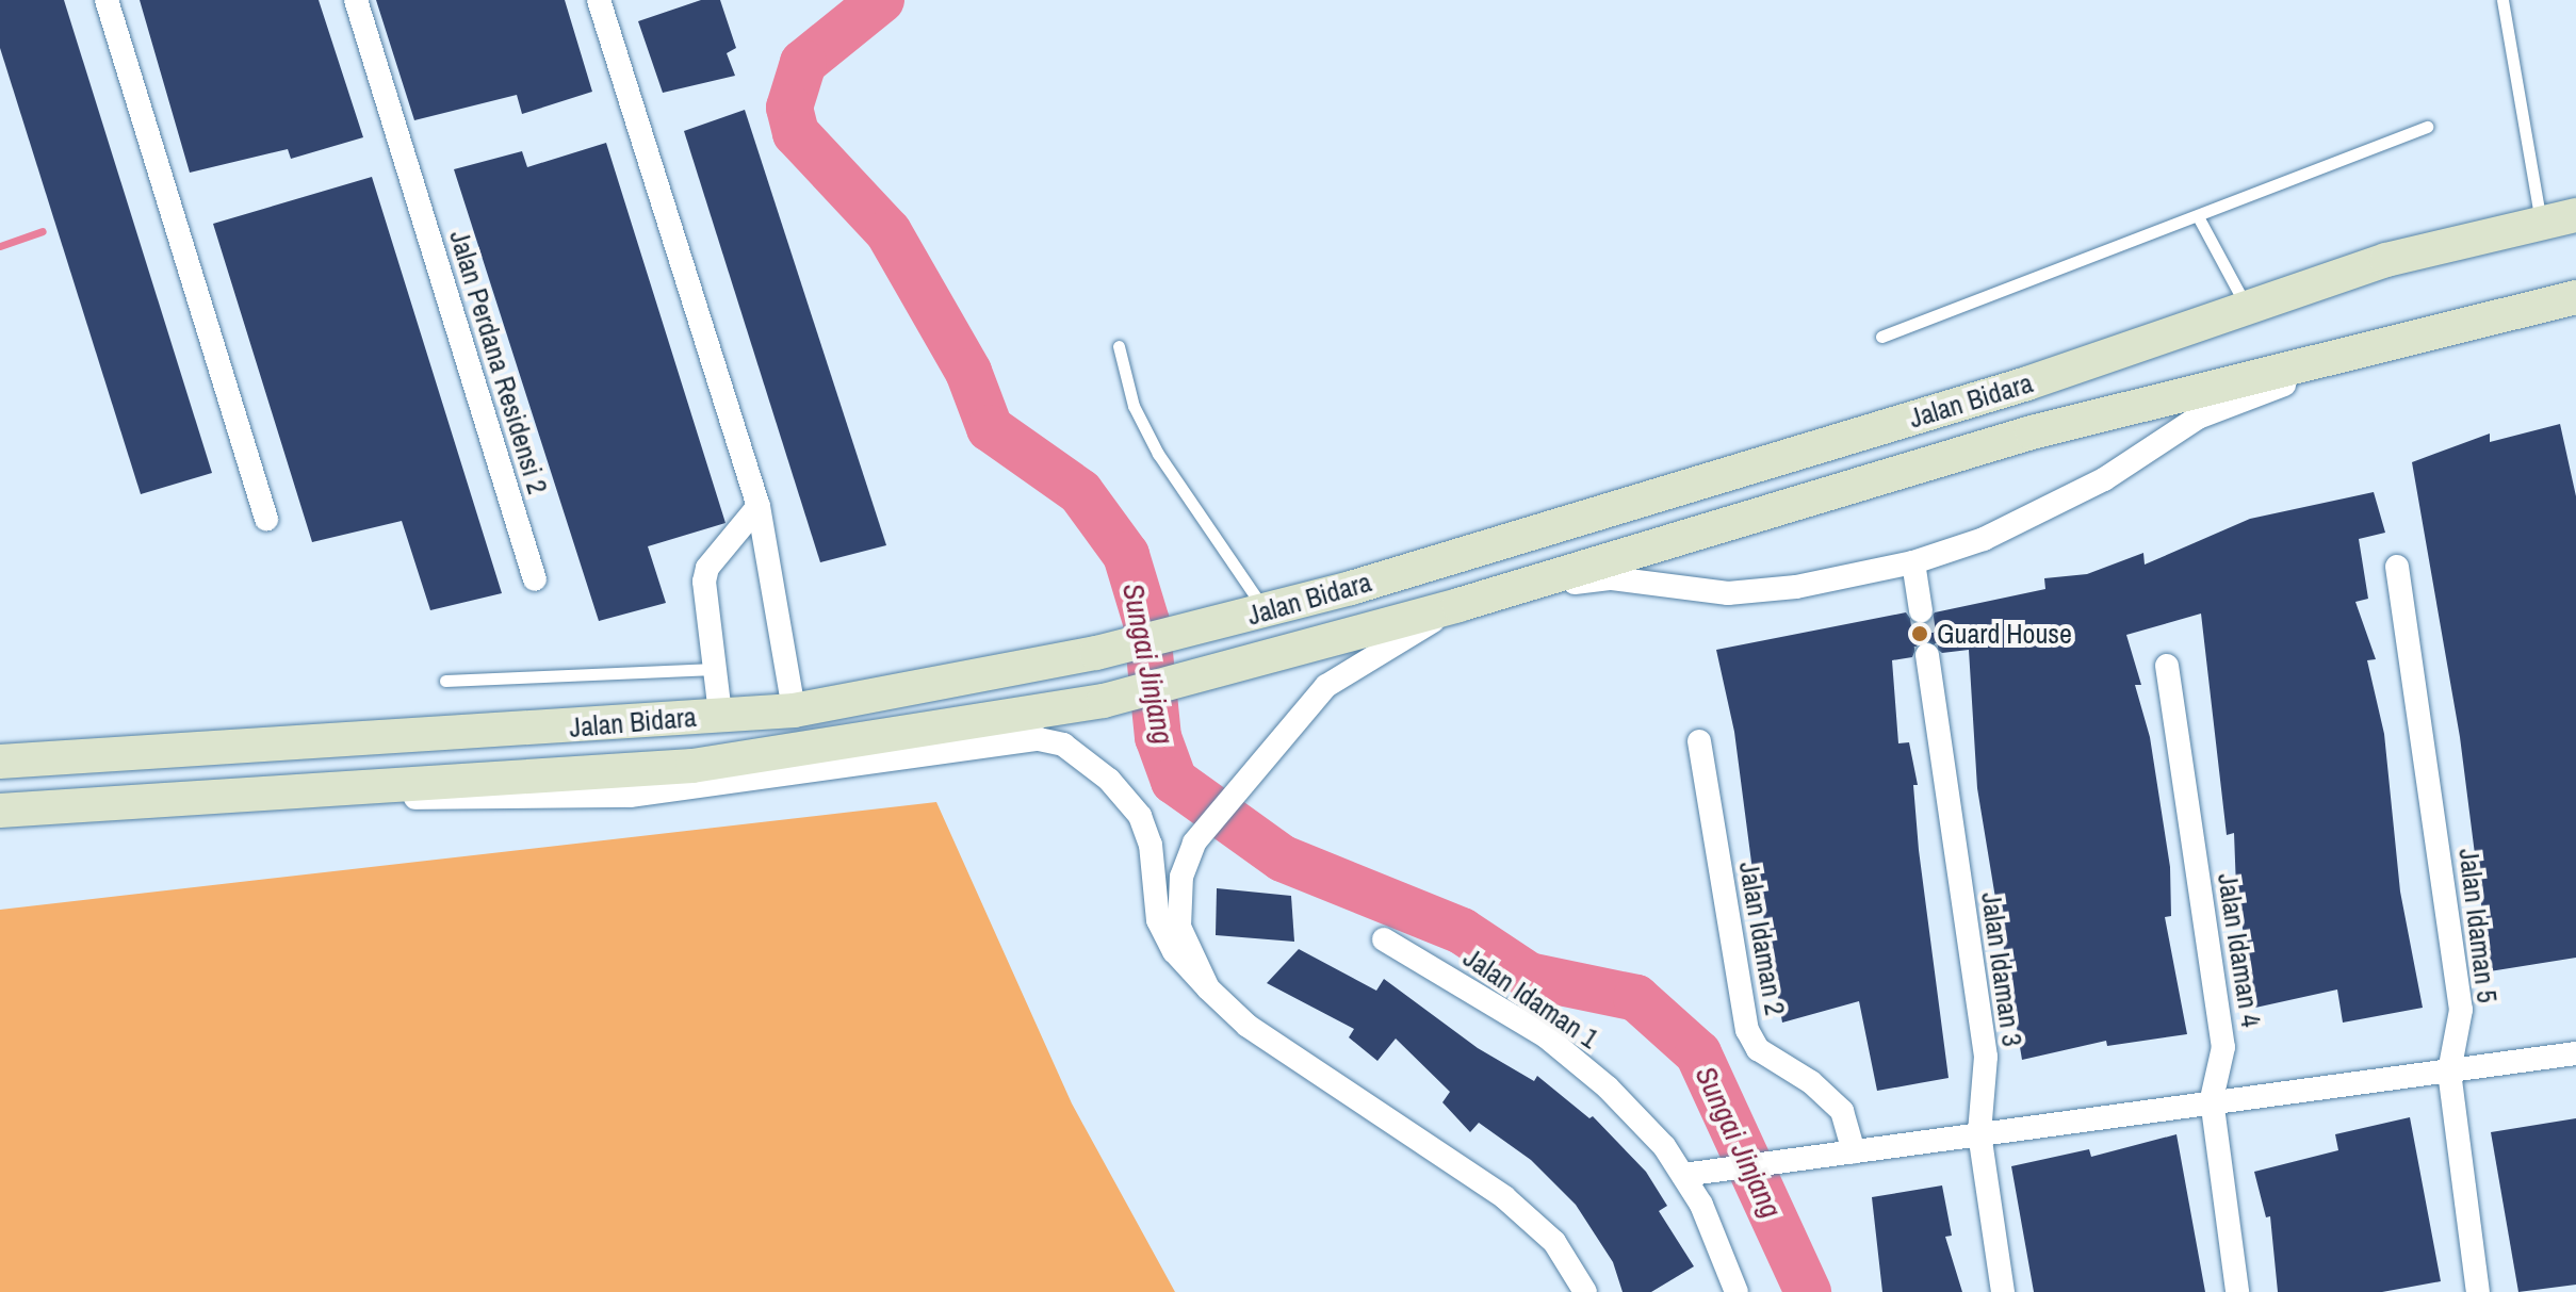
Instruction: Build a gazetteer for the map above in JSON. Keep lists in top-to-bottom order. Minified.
{"streets":{"main road":["Jalan Bidara"],"street":["Jalan Perdana Residensi 2","Jalan Idaman 5","Jalan Idaman 2","Jalan Idaman 4","Jalan Idaman 3","Jalan Idaman 1"]},"water":["Sungai Jinjang"],"places":["Guard House"]}
